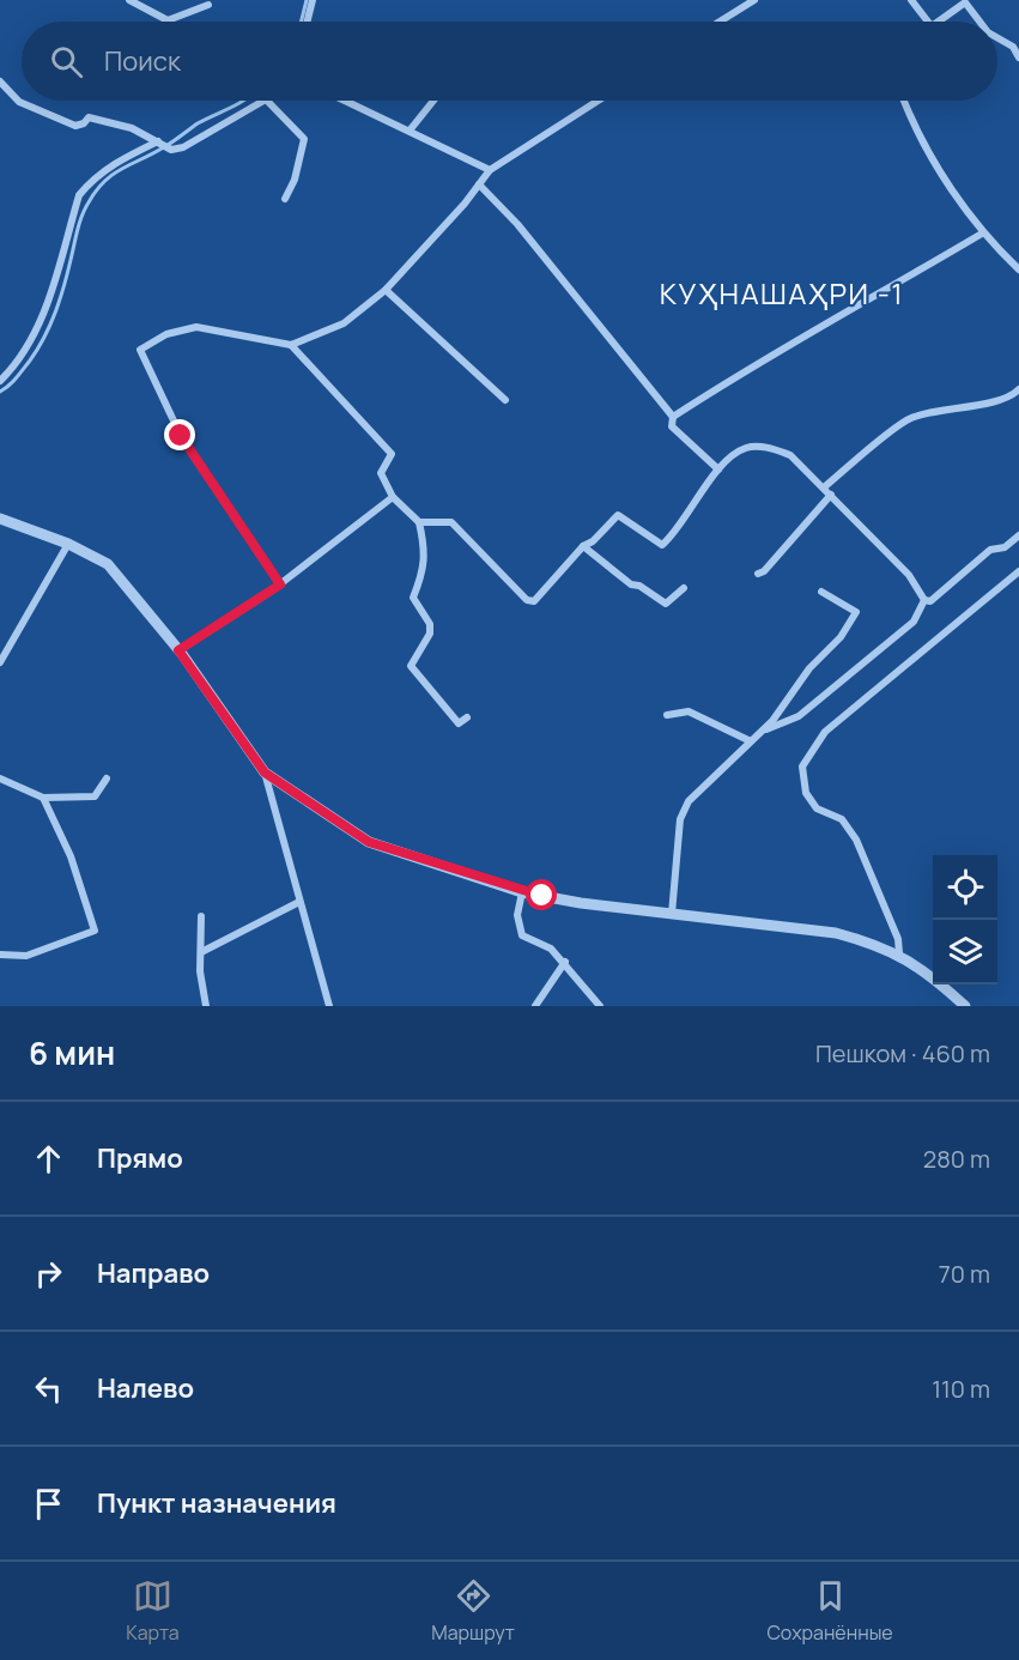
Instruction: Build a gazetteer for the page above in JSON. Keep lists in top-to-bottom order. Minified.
{"districts":["КУҲНАШАҲРИ -1"],"page":{"search":"Поиск","heading":["6 мин","Пешком · 460 m"],"list":[["Прямо","280 m"],["Направо","70 m"],["Налево","110 m"],"Пункт назначения"],"nav":["Карта","Маршрут","Сохранённые"]}}
